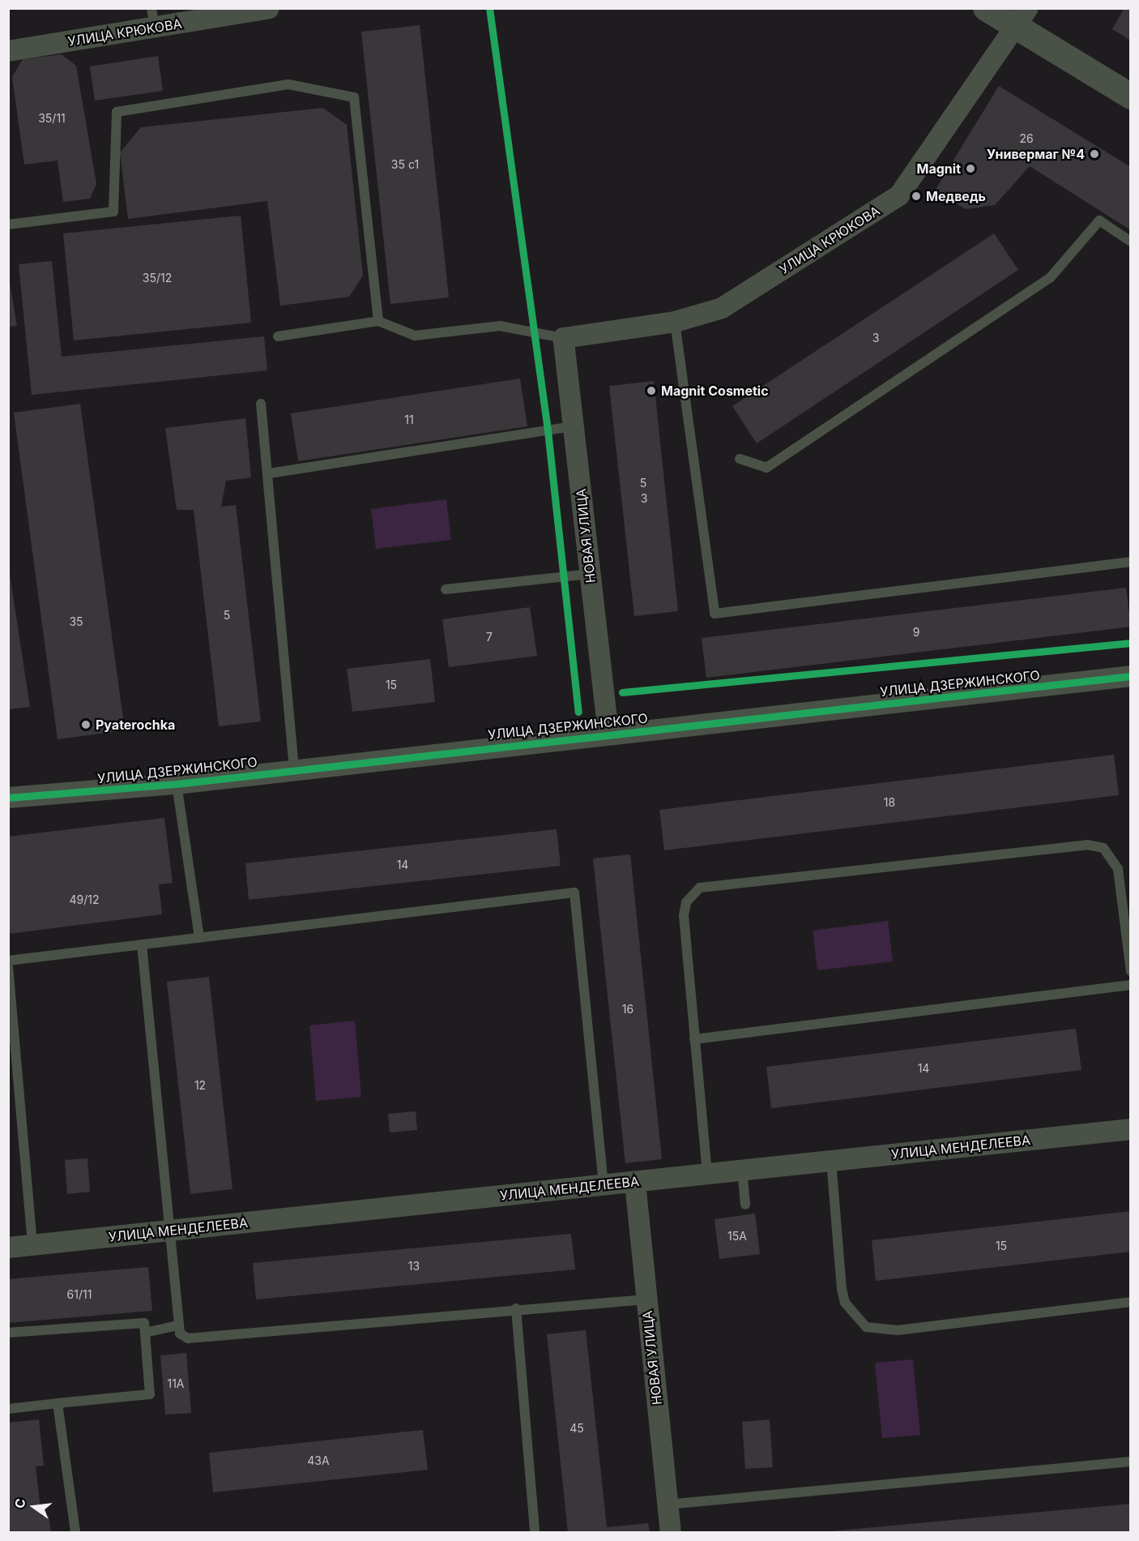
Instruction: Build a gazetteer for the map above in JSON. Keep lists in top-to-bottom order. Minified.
{"streets":{"street":["УЛИЦА КРЮКОВА","НОВАЯ УЛИЦА","УЛИЦА ДЗЕРЖИНСКОГО","УЛИЦА МЕНДЕЛЕЕВА"]},"crossings":[["УЛИЦА КРЮКОВА","НОВАЯ УЛИЦА"],["НОВАЯ УЛИЦА","УЛИЦА ДЗЕРЖИНСКОГО"],["НОВАЯ УЛИЦА","УЛИЦА МЕНДЕЛЕЕВА"]],"places":["Универмаг №4","Magnit","Медведь","Magnit Cosmetic","Pyaterochka"],"house_numbers":["35/11","26","35 с1","35/12","3","11","5","3","5","35","9","7","15","18","14","49/12","16","14","12","15А","15","13","61/11","11А","45","43А"],"north":"left"}
